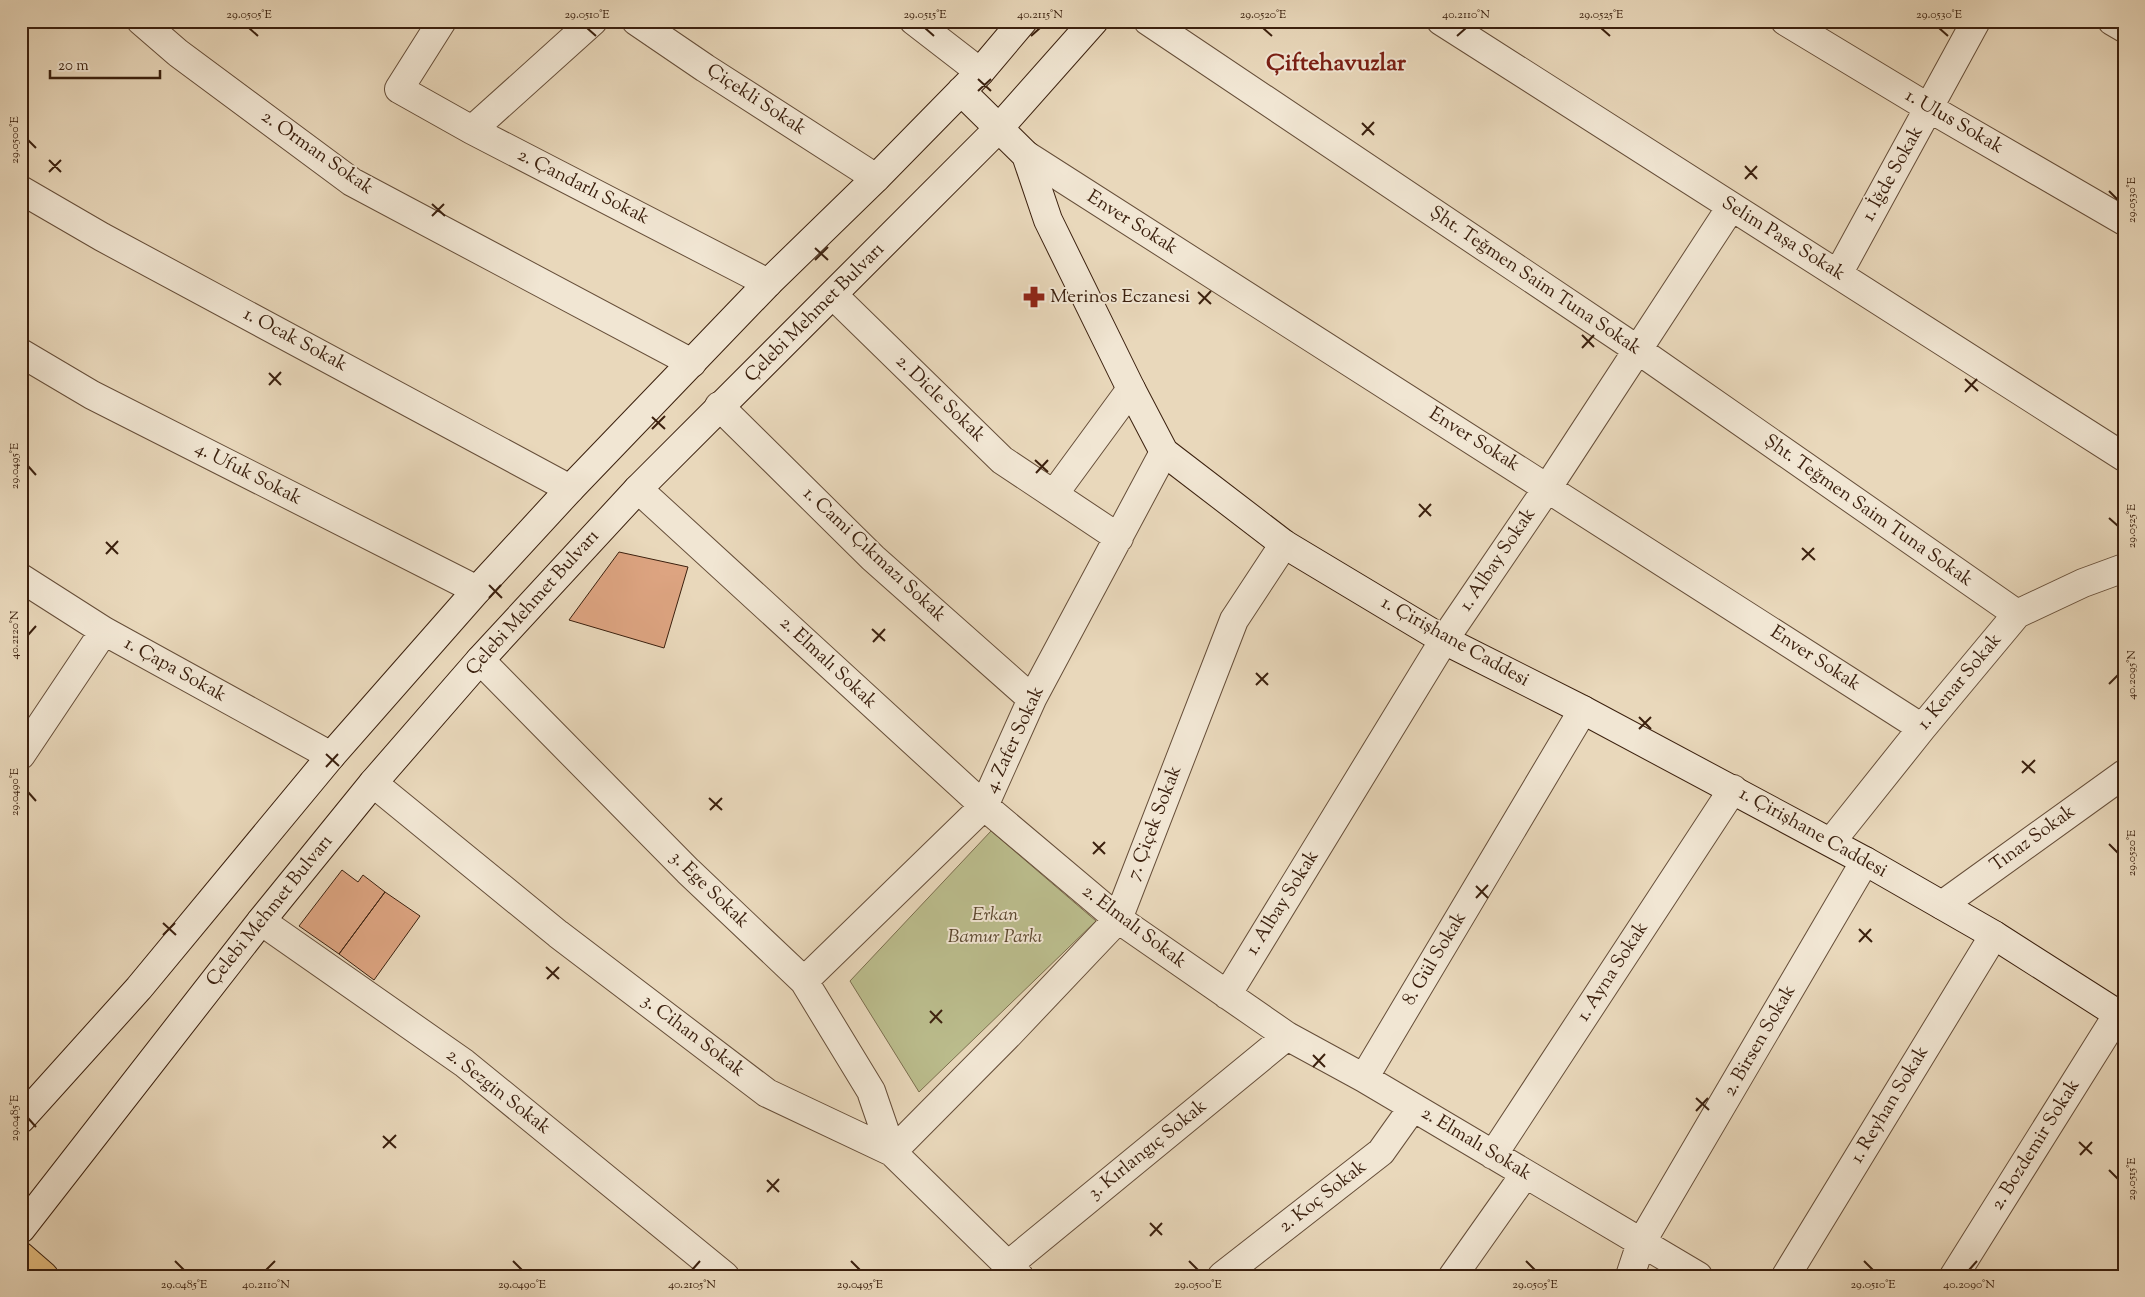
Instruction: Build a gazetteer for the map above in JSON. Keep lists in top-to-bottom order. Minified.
{"streets":{"street":["Çiçekli Sokak","1. Ulus Sokak","2. Orman Sokak","1. İğde Sokak","2. Çandarlı Sokak","Enver Sokak","Selim Paşa Sokak","Şht. Teğmen Saim Tuna Sokak","Çelebi Mehmet Bulvarı","1. Ocak Sokak","2. Dicle Sokak","4. Ufuk Sokak","1. Cami Çıkmazı Sokak","1. Albay Sokak","1. Çirişhane Caddesi","2. Elmalı Sokak","1. Çapa Sokak","1. Kenar Sokak","4. Zafer Sokak","7. Çiçek Sokak","Tınaz Sokak","3. Ege Sokak","8. Gül Sokak","1. Ayna Sokak","3. Cihan Sokak","2. Birsen Sokak","2. Sezgin Sokak","1. Reyhan Sokak","2. Bozdemir Sokak","3. Kırlangıç Sokak","2. Koç Sokak"]},"crossings":[["1. Ulus Sokak","1. İğde Sokak"],["1. İğde Sokak","Selim Paşa Sokak"],["Enver Sokak","1. Albay Sokak"],["Enver Sokak","1. Çirişhane Caddesi"],["Enver Sokak","1. Kenar Sokak"],["Selim Paşa Sokak","1. Albay Sokak"],["Şht. Teğmen Saim Tuna Sokak","1. Albay Sokak"],["Şht. Teğmen Saim Tuna Sokak","1. Kenar Sokak"],["Çelebi Mehmet Bulvarı","2. Dicle Sokak"],["Çelebi Mehmet Bulvarı","1. Cami Çıkmazı Sokak"],["Çelebi Mehmet Bulvarı","1. Çirişhane Caddesi"],["Çelebi Mehmet Bulvarı","2. Elmalı Sokak"],["Çelebi Mehmet Bulvarı","3. Ege Sokak"],["Çelebi Mehmet Bulvarı","3. Cihan Sokak"],["Çelebi Mehmet Bulvarı","2. Sezgin Sokak"],["2. Dicle Sokak","4. Zafer Sokak"],["1. Cami Çıkmazı Sokak","4. Zafer Sokak"],["1. Albay Sokak","1. Çirişhane Caddesi"],["1. Albay Sokak","2. Elmalı Sokak"],["1. Çirişhane Caddesi","1. Kenar Sokak"],["1. Çirişhane Caddesi","4. Zafer Sokak"],["1. Çirişhane Caddesi","7. Çiçek Sokak"],["1. Çirişhane Caddesi","Tınaz Sokak"],["1. Çirişhane Caddesi","8. Gül Sokak"],["1. Çirişhane Caddesi","1. Ayna Sokak"],["1. Çirişhane Caddesi","2. Birsen Sokak"],["1. Çirişhane Caddesi","1. Reyhan Sokak"],["1. Çirişhane Caddesi","2. Bozdemir Sokak"],["2. Elmalı Sokak","4. Zafer Sokak"],["2. Elmalı Sokak","7. Çiçek Sokak"],["2. Elmalı Sokak","8. Gül Sokak"],["2. Elmalı Sokak","1. Ayna Sokak"],["2. Elmalı Sokak","2. Birsen Sokak"],["2. Elmalı Sokak","3. Kırlangıç Sokak"],["2. Elmalı Sokak","2. Koç Sokak"],["4. Zafer Sokak","3. Ege Sokak"],["7. Çiçek Sokak","3. Ege Sokak"],["7. Çiçek Sokak","3. Cihan Sokak"],["3. Ege Sokak","3. Cihan Sokak"],["3. Cihan Sokak","3. Kırlangıç Sokak"]],"districts":["Çiftehavuzlar"],"parks":["Erkan Bamur Parkı"],"places":{"pharmacy":["Merinos Eczanesi"]},"scale_bar":"20 m","coordinates":["29.0505°E","29.0510°E","29.0515°E","40.2115°N","29.0520°E","40.2110°N","29.0525°E","29.0530°E","29.0500°E","29.0495°E","40.2120°N","40.2095°N","29.0490°E","29.0485°E","40.2105°N","40.2090°N"]}
